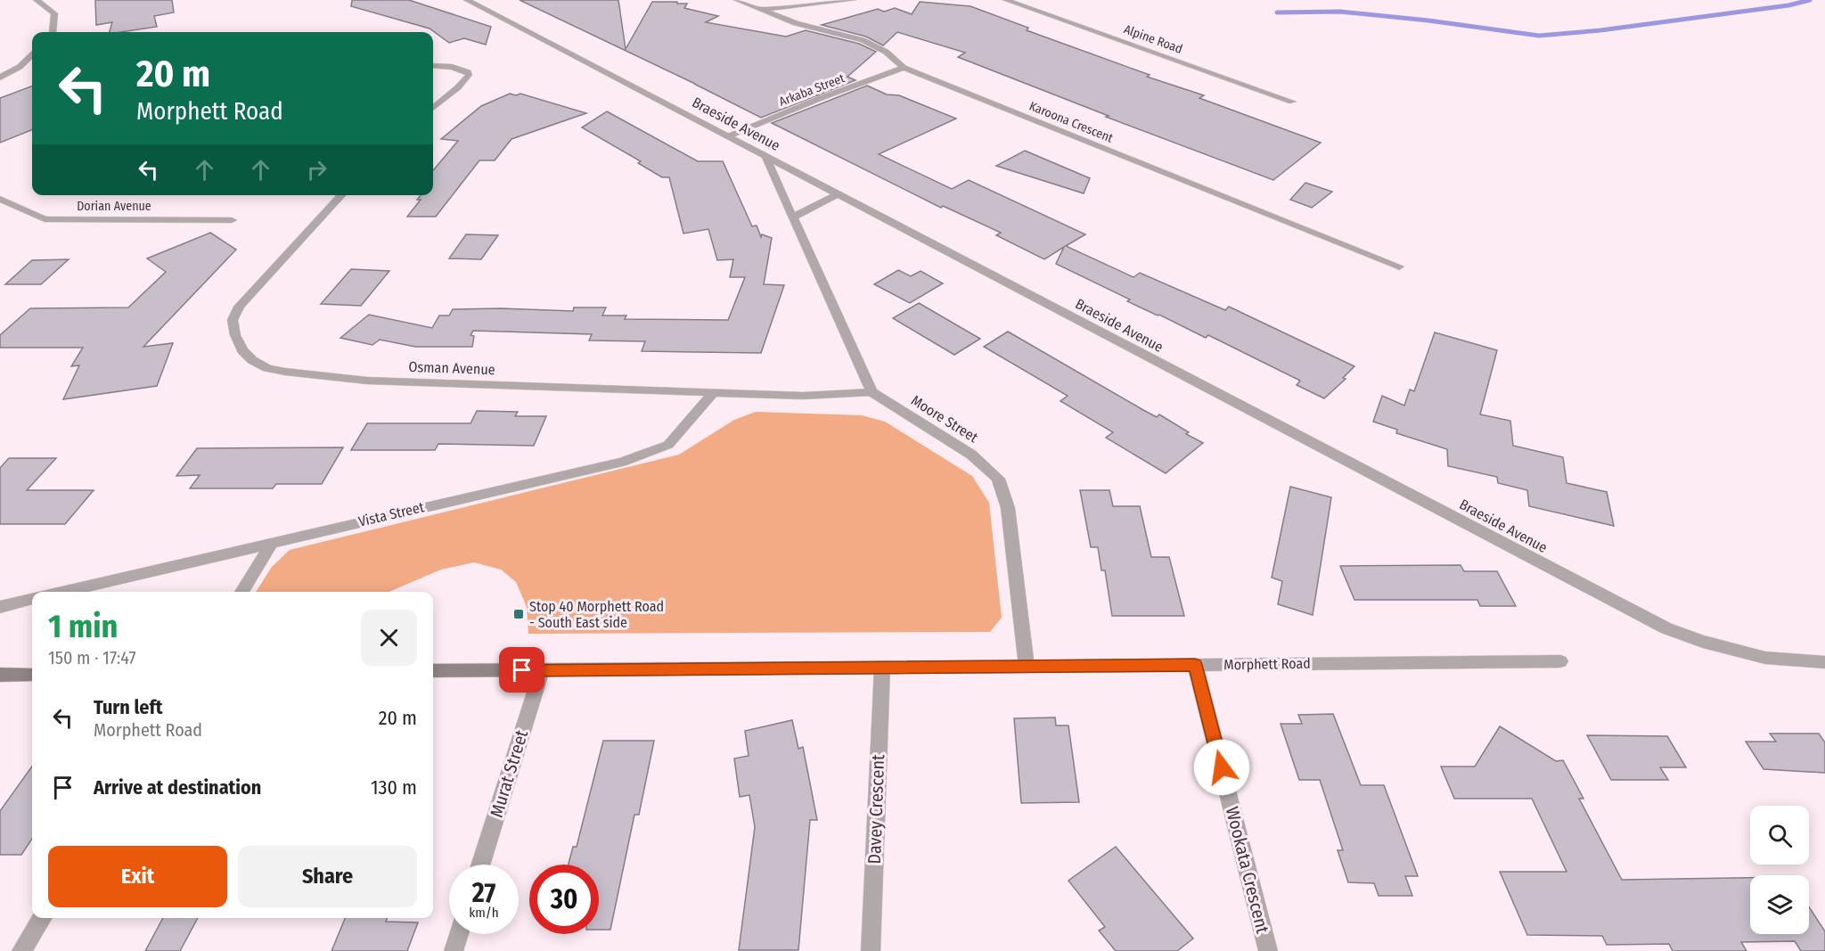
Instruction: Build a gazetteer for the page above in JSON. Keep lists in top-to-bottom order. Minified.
{"streets":{"main road":["Morphett Road"],"street":["Alpine Road","Arkaba Street","Karoona Crescent","Braeside Avenue","Dorian Avenue","Osman Avenue","Moore Street","Vista Street","Murat Street","Davey Crescent","Wookata Crescent"]},"crossings":[["Arkaba Street","Karoona Crescent"],["Arkaba Street","Braeside Avenue"],["Osman Avenue","Moore Street"],["Osman Avenue","Vista Street"],["Moore Street","Morphett Road"],["Morphett Road","Murat Street"],["Morphett Road","Davey Crescent"],["Morphett Road","Wookata Crescent"]],"places":{"transit":["Stop 40 Morphett Road - South East side"]},"page":{"turn":["20 m","Morphett Road"],"heading":["1 min","150 m · 17:47"],"list":[{"name":"Turn left","note":"Morphett Road","value":"20 m"},{"name":"Arrive at destination","value":"130 m"}],"buttons":["Exit","Share"],"speed":"27 km/h","limit":"30"}}
